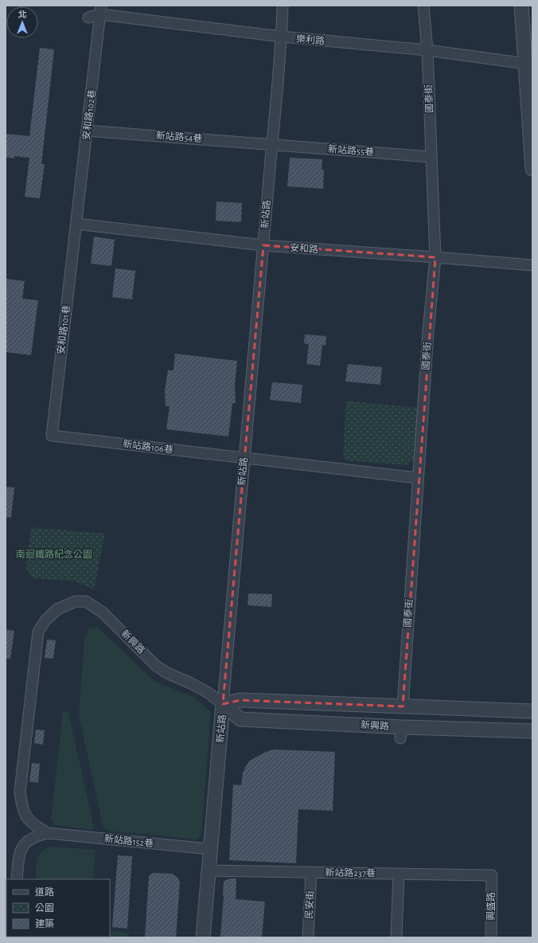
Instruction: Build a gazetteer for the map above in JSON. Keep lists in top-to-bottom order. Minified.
{"streets":{"street":["樂利路","國泰街","安和路102巷","新站路54巷","新站路55巷","新站路","安和路","安和路101巷","新站路106巷","新興路","新站路152巷","新站路237巷","民安街","興盛路"]},"crossings":[["樂利路","國泰街"],["樂利路","安和路102巷"],["樂利路","新站路"],["國泰街","新站路55巷"],["國泰街","安和路"],["國泰街","新站路106巷"],["國泰街","新興路"],["安和路102巷","新站路54巷"],["安和路102巷","安和路"],["安和路102巷","安和路101巷"],["新站路54巷","新站路55巷"],["新站路54巷","新站路"],["新站路55巷","新站路"],["新站路","安和路"],["新站路","新站路106巷"],["新站路","新興路"],["新站路","新站路152巷"],["新站路","新站路237巷"],["安和路","安和路101巷"],["安和路101巷","新站路106巷"],["新興路","新站路152巷"],["新站路237巷","民安街"],["新站路237巷","興盛路"]],"parks":["南迴鐵路紀念公園"],"legend":["道路","公園","建築"],"north":"top"}
